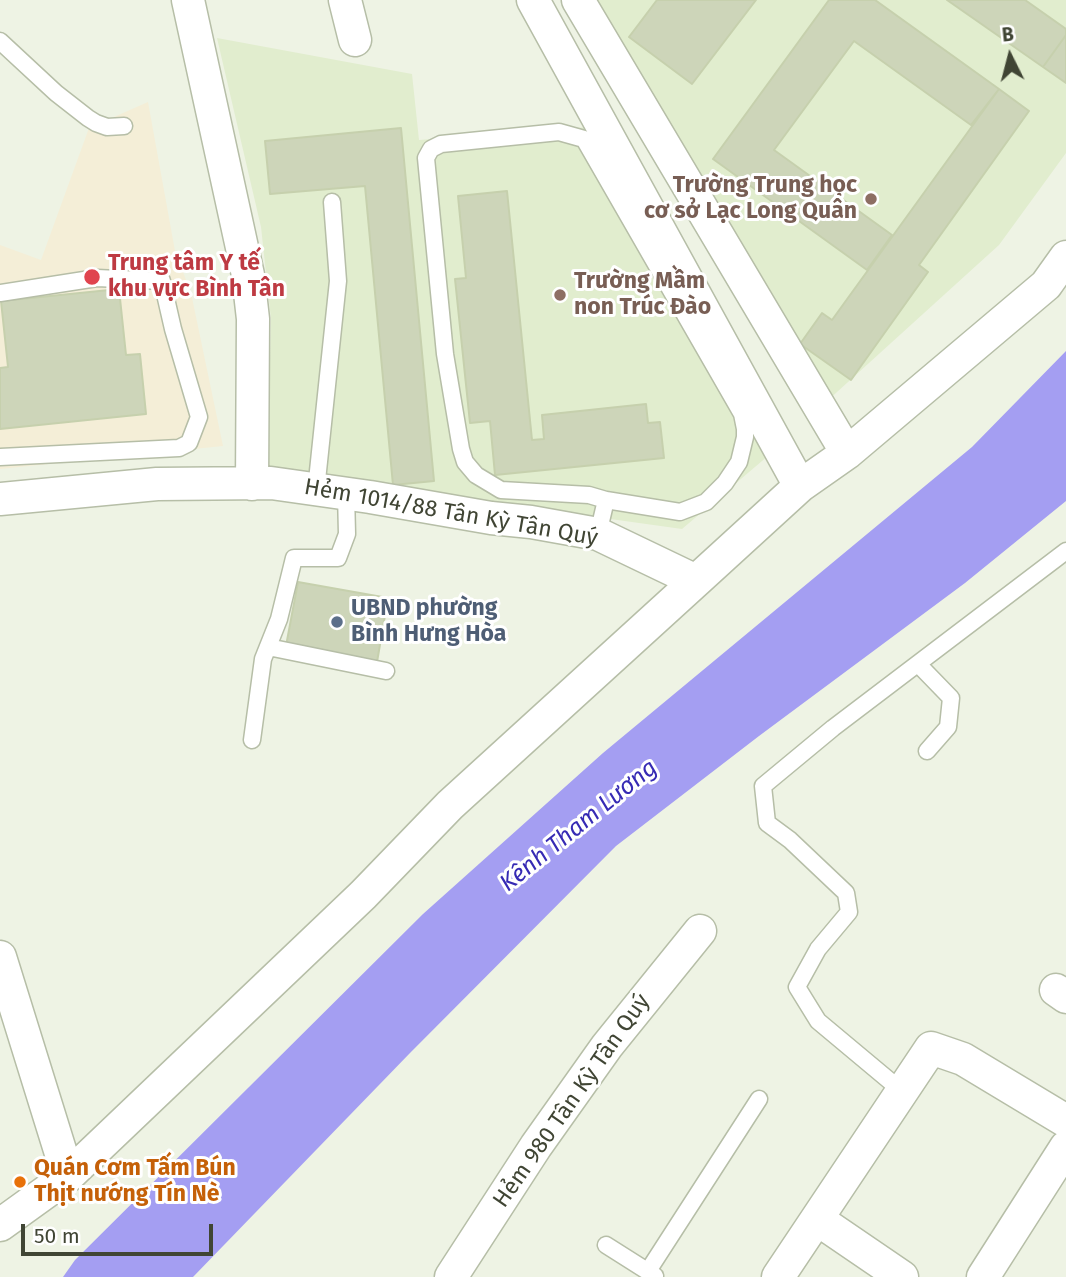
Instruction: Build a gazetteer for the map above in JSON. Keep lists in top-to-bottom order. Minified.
{"streets":{"street":["Hẻm 1014/88 Tân Kỳ Tân Quý","Hẻm 980 Tân Kỳ Tân Quý"]},"water":["Kênh Tham Lương"],"places":["Trường Trung học cơ sở Lạc Long Quân","Trung tâm Y tế khu vực Bình Tân","Trường Mầm non Trúc Đào","UBND phường Bình Hưng Hòa","Quán Cơm Tấm Bún Thịt nướng Tín Nè"],"scale_bar":"50 m","north":"top"}
